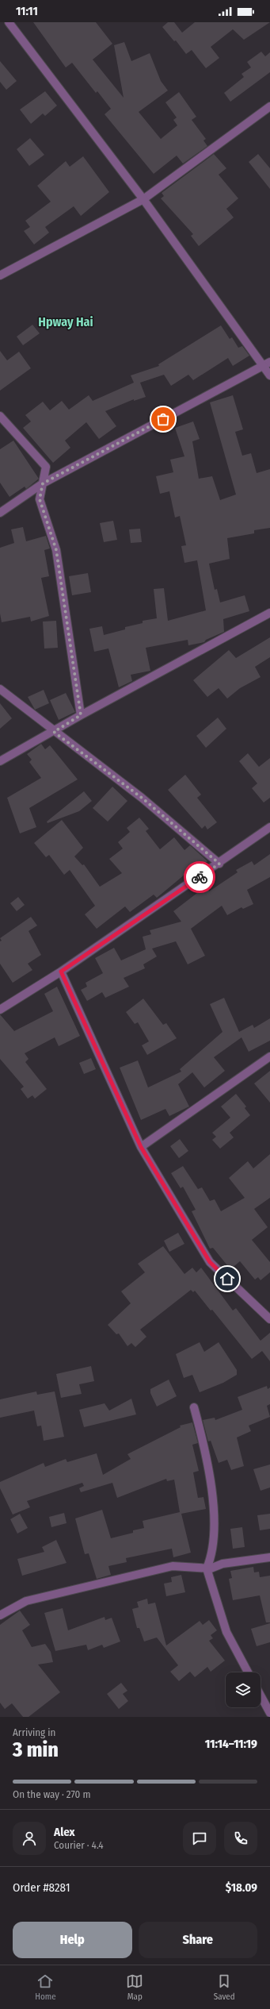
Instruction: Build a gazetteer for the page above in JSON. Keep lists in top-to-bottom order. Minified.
{"districts":["Hpway Hai"],"page":{"status":"11:11","heading":["3 min","Arriving in","11:14–11:19"],"panel":["Alex","Courier · 4.4","Order #8281","$18.09"],"bar":"On the way · 270 m","buttons":["Help","Share"],"tabs":["Home","Map","Saved"]}}
